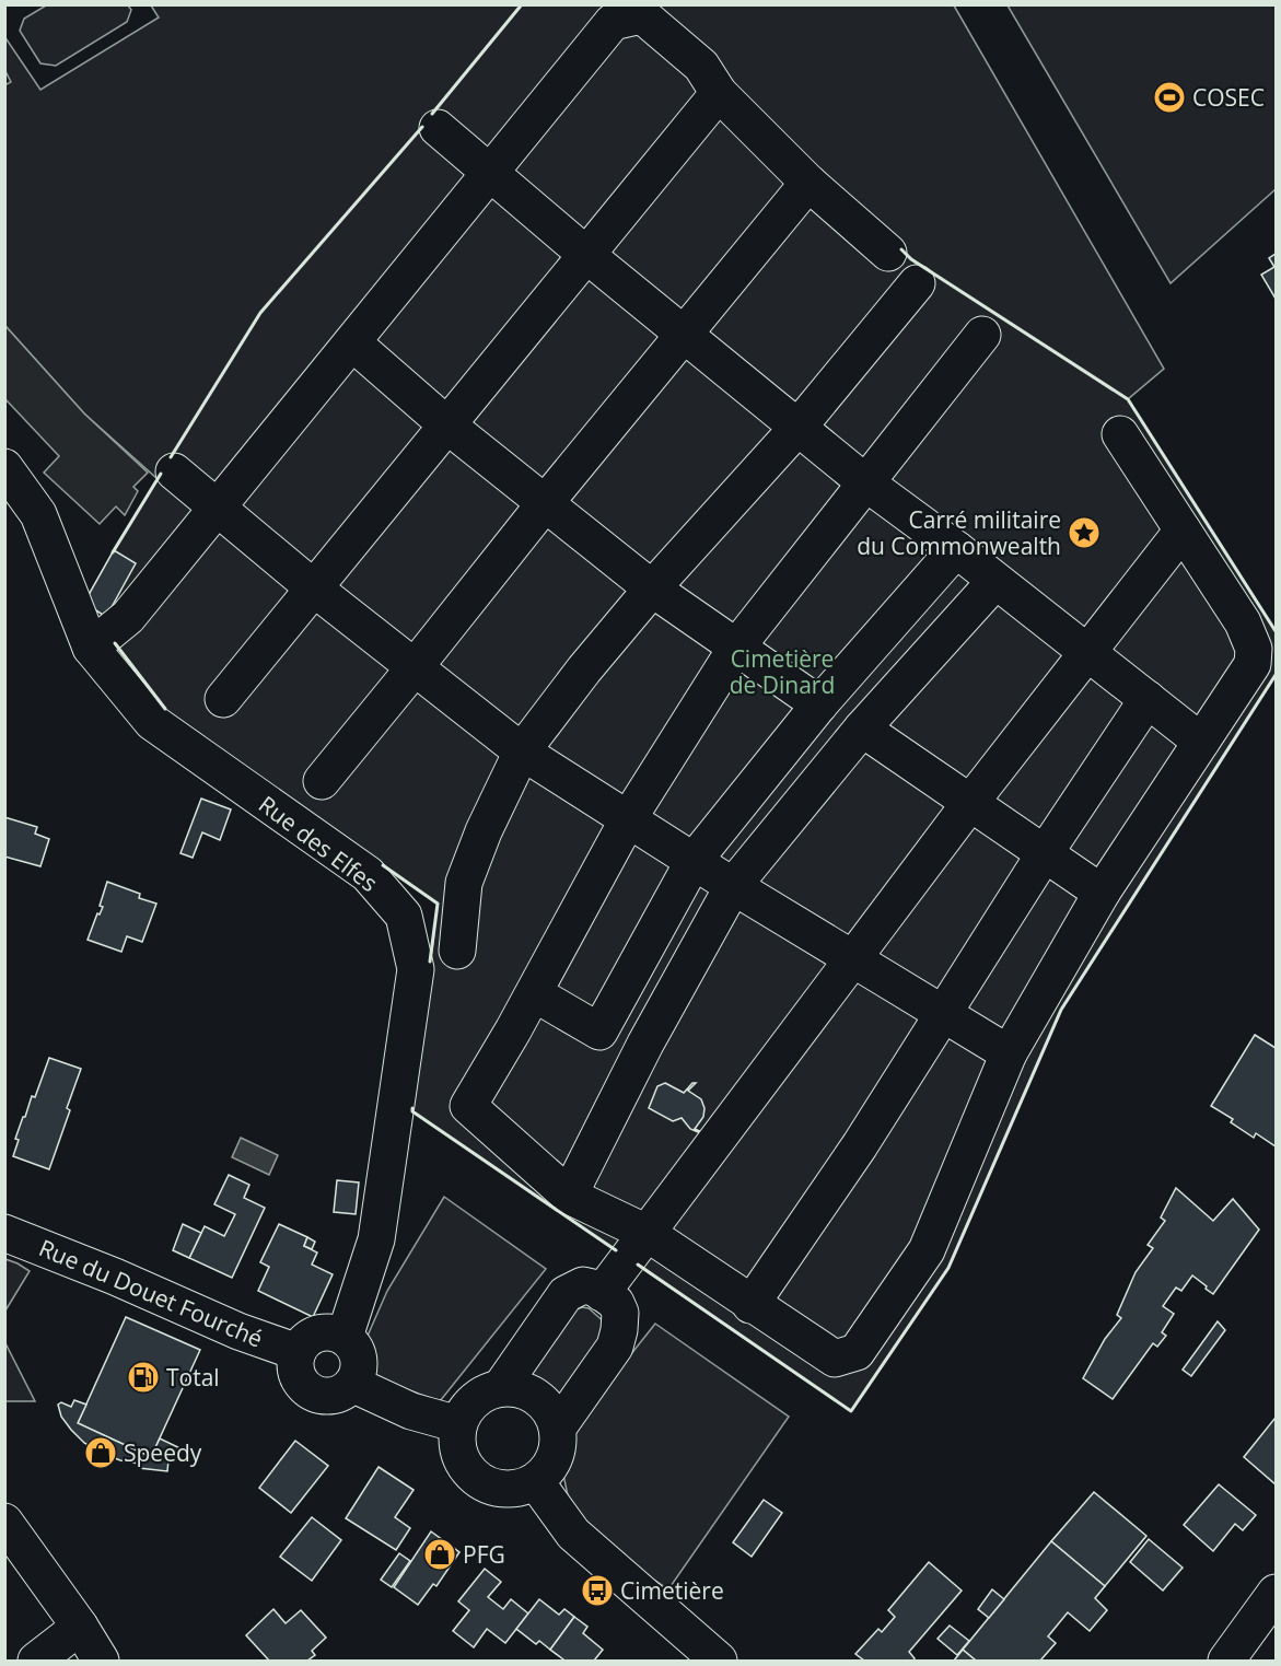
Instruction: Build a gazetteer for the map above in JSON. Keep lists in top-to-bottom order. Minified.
{"streets":{"main road":["Rue des Elfes","Rue du Douet Fourché"]},"crossings":[["Rue des Elfes","Rue du Douet Fourché"]],"parks":["Cimetière de Dinard"],"places":{"sports":["COSEC"],"place":["Carré militaire du Commonwealth"],"fuel station":["Total"],"shop":["Speedy","PFG"],"bus stop":["Cimetière"]}}
